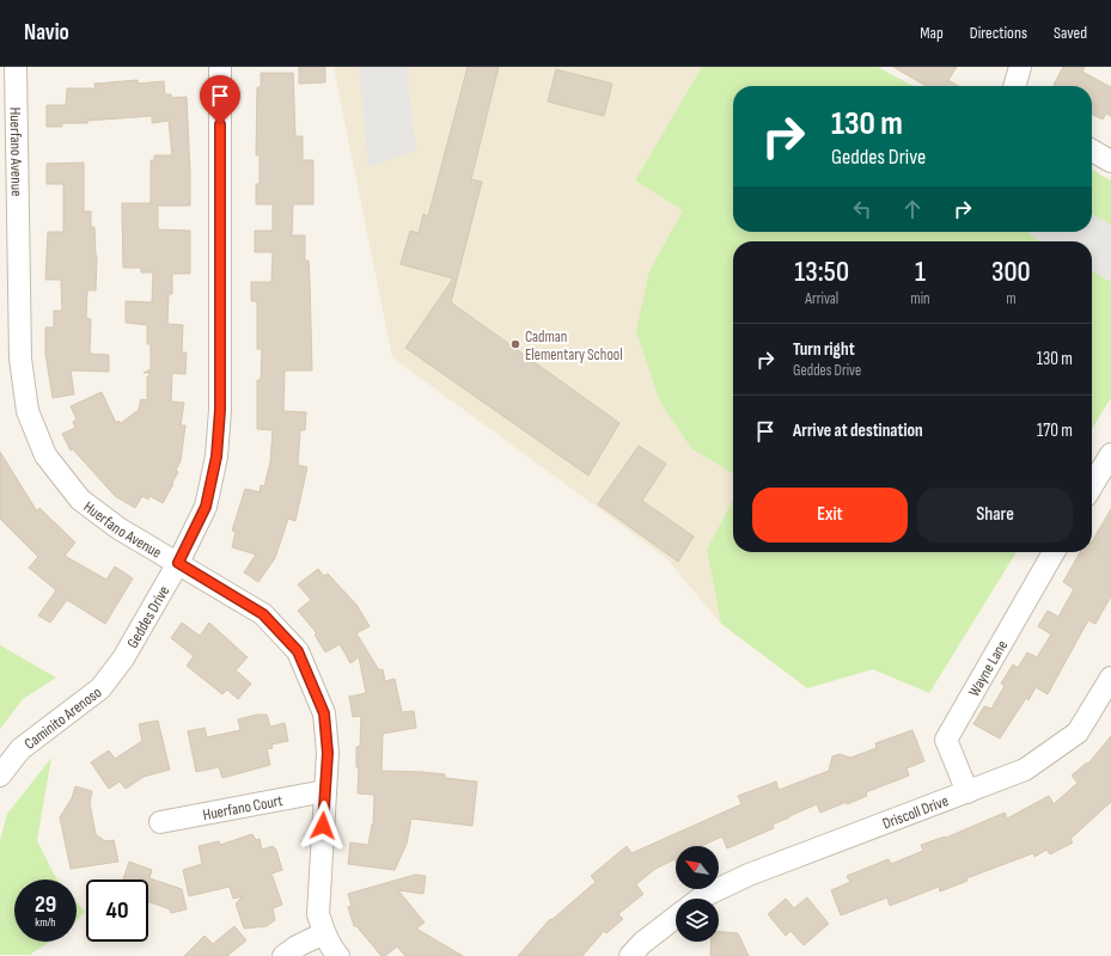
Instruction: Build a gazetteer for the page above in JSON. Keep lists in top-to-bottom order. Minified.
{"streets":{"street":["Huerfano Avenue","Geddes Drive","Wayne Lane","Caminito Arenoso","Huerfano Court","Driscoll Drive"]},"crossings":[["Huerfano Avenue","Geddes Drive"],["Huerfano Avenue","Huerfano Court"],["Geddes Drive","Caminito Arenoso"],["Wayne Lane","Driscoll Drive"]],"places":["Cadman Elementary School"],"north":"top left","page":{"header":"Navio","nav":["Map","Directions","Saved"],"turn":["130 m","Geddes Drive"],"eta":["13:50","Arrival","1","min","300","m"],"list":[{"name":"Turn right","note":"Geddes Drive","value":"130 m"},{"name":"Arrive at destination","value":"170 m"}],"buttons":["Exit","Share"],"speed":"29 km/h","limit":"40"}}
